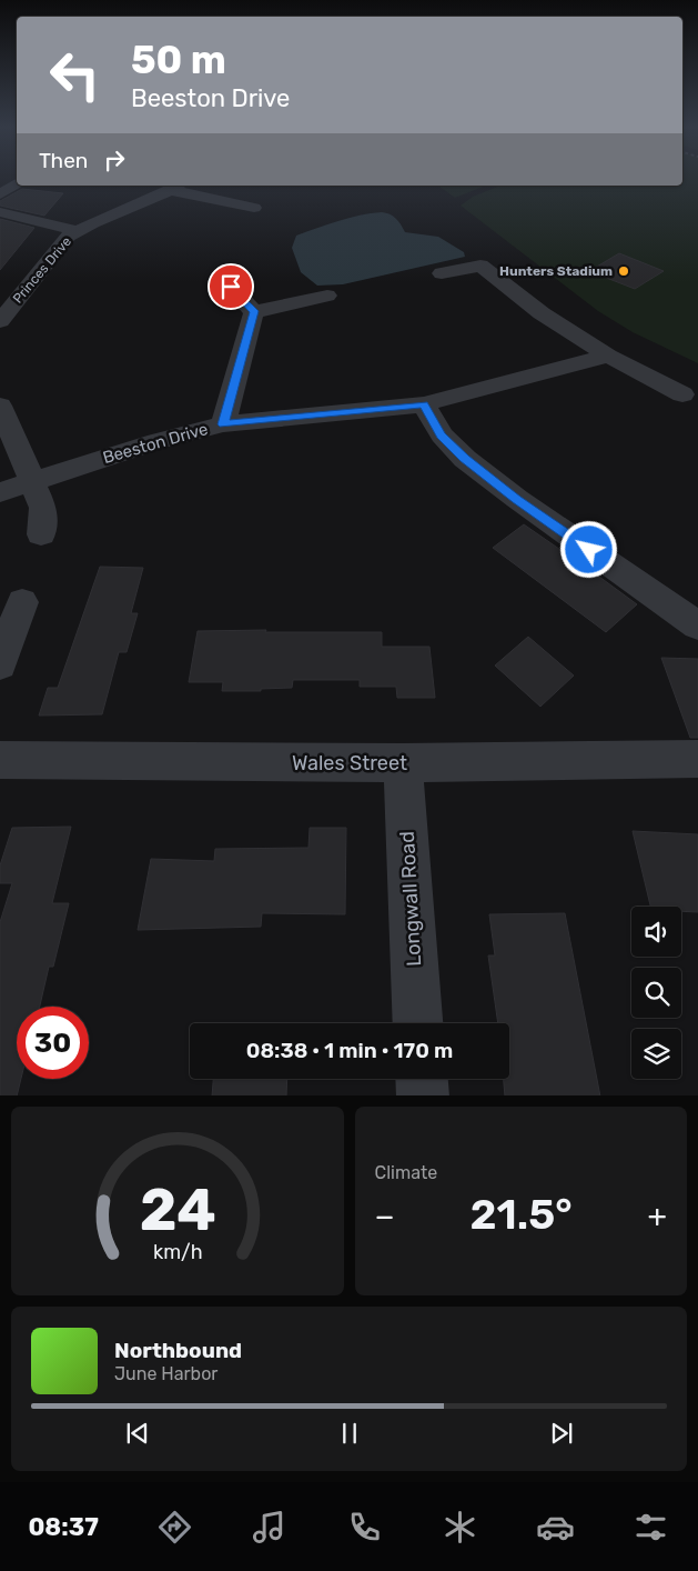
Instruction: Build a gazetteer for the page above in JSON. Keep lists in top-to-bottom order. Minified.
{"streets":{"street":["Princes Drive","Beeston Drive","Wales Street","Longwall Road"]},"crossings":[["Wales Street","Longwall Road"]],"places":["Hunters Stadium"],"page":{"turn":["50 m","Beeston Drive"],"then":"Then","limit":"30","trip":"08:38 · 1 min · 170 m","tile":"Climate","heat":["−","21.5°","+"],"song":["Northbound","June Harbor"],"tabs":"08:37","gauge":["24","km/h"]}}
